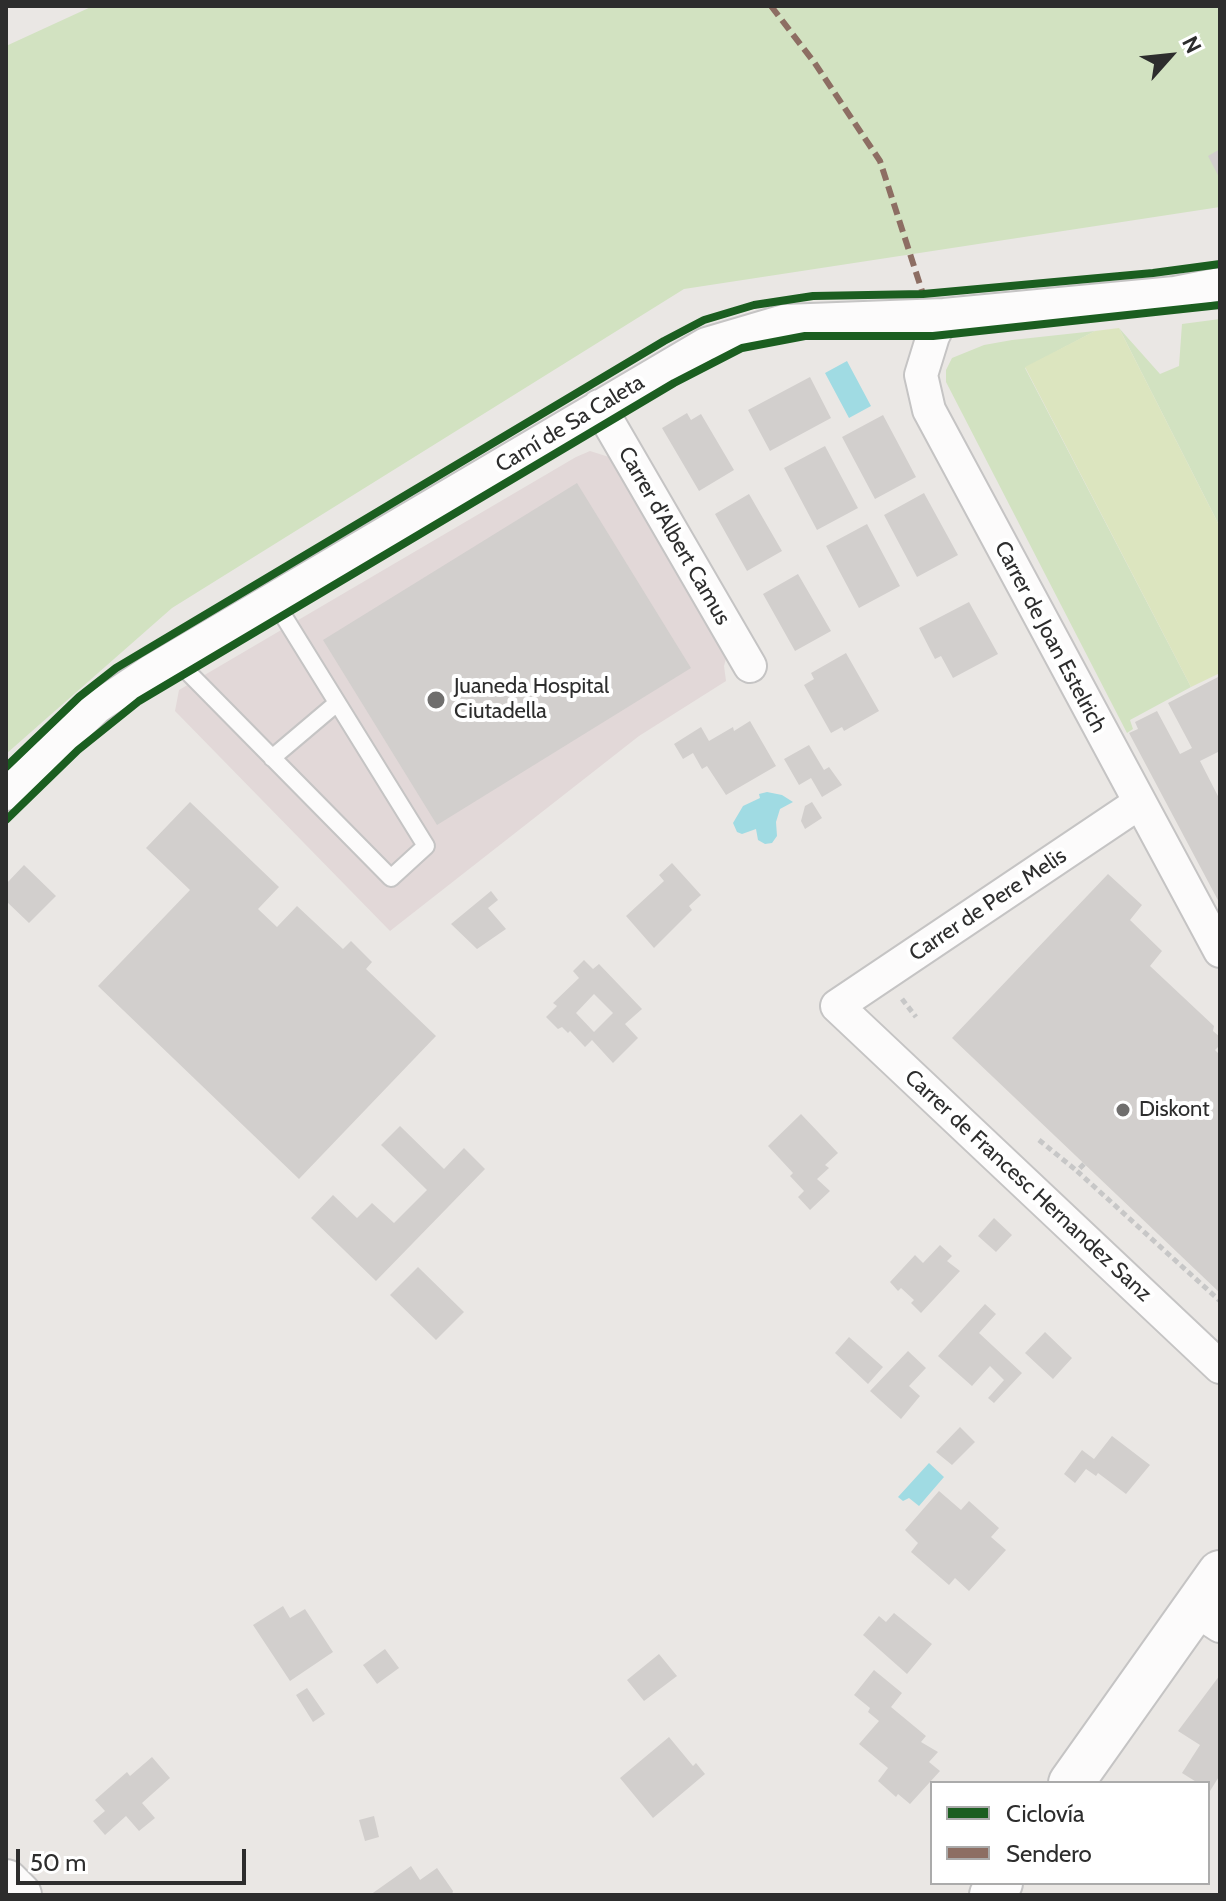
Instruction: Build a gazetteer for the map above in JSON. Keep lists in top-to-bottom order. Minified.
{"streets":{"street":["Camí de Sa Caleta","Carrer d'Albert Camus","Carrer de Joan Estelrich","Carrer de Pere Melis","Carrer de Francesc Hernandez Sanz"]},"crossings":[["Camí de Sa Caleta","Carrer d'Albert Camus"],["Camí de Sa Caleta","Carrer de Joan Estelrich"],["Carrer de Joan Estelrich","Carrer de Pere Melis"],["Carrer de Pere Melis","Carrer de Francesc Hernandez Sanz"]],"places":["Juaneda Hospital Ciutadella","Diskont"],"legend":["Ciclovía","Sendero"],"scale_bar":"50 m","north":"top right"}
